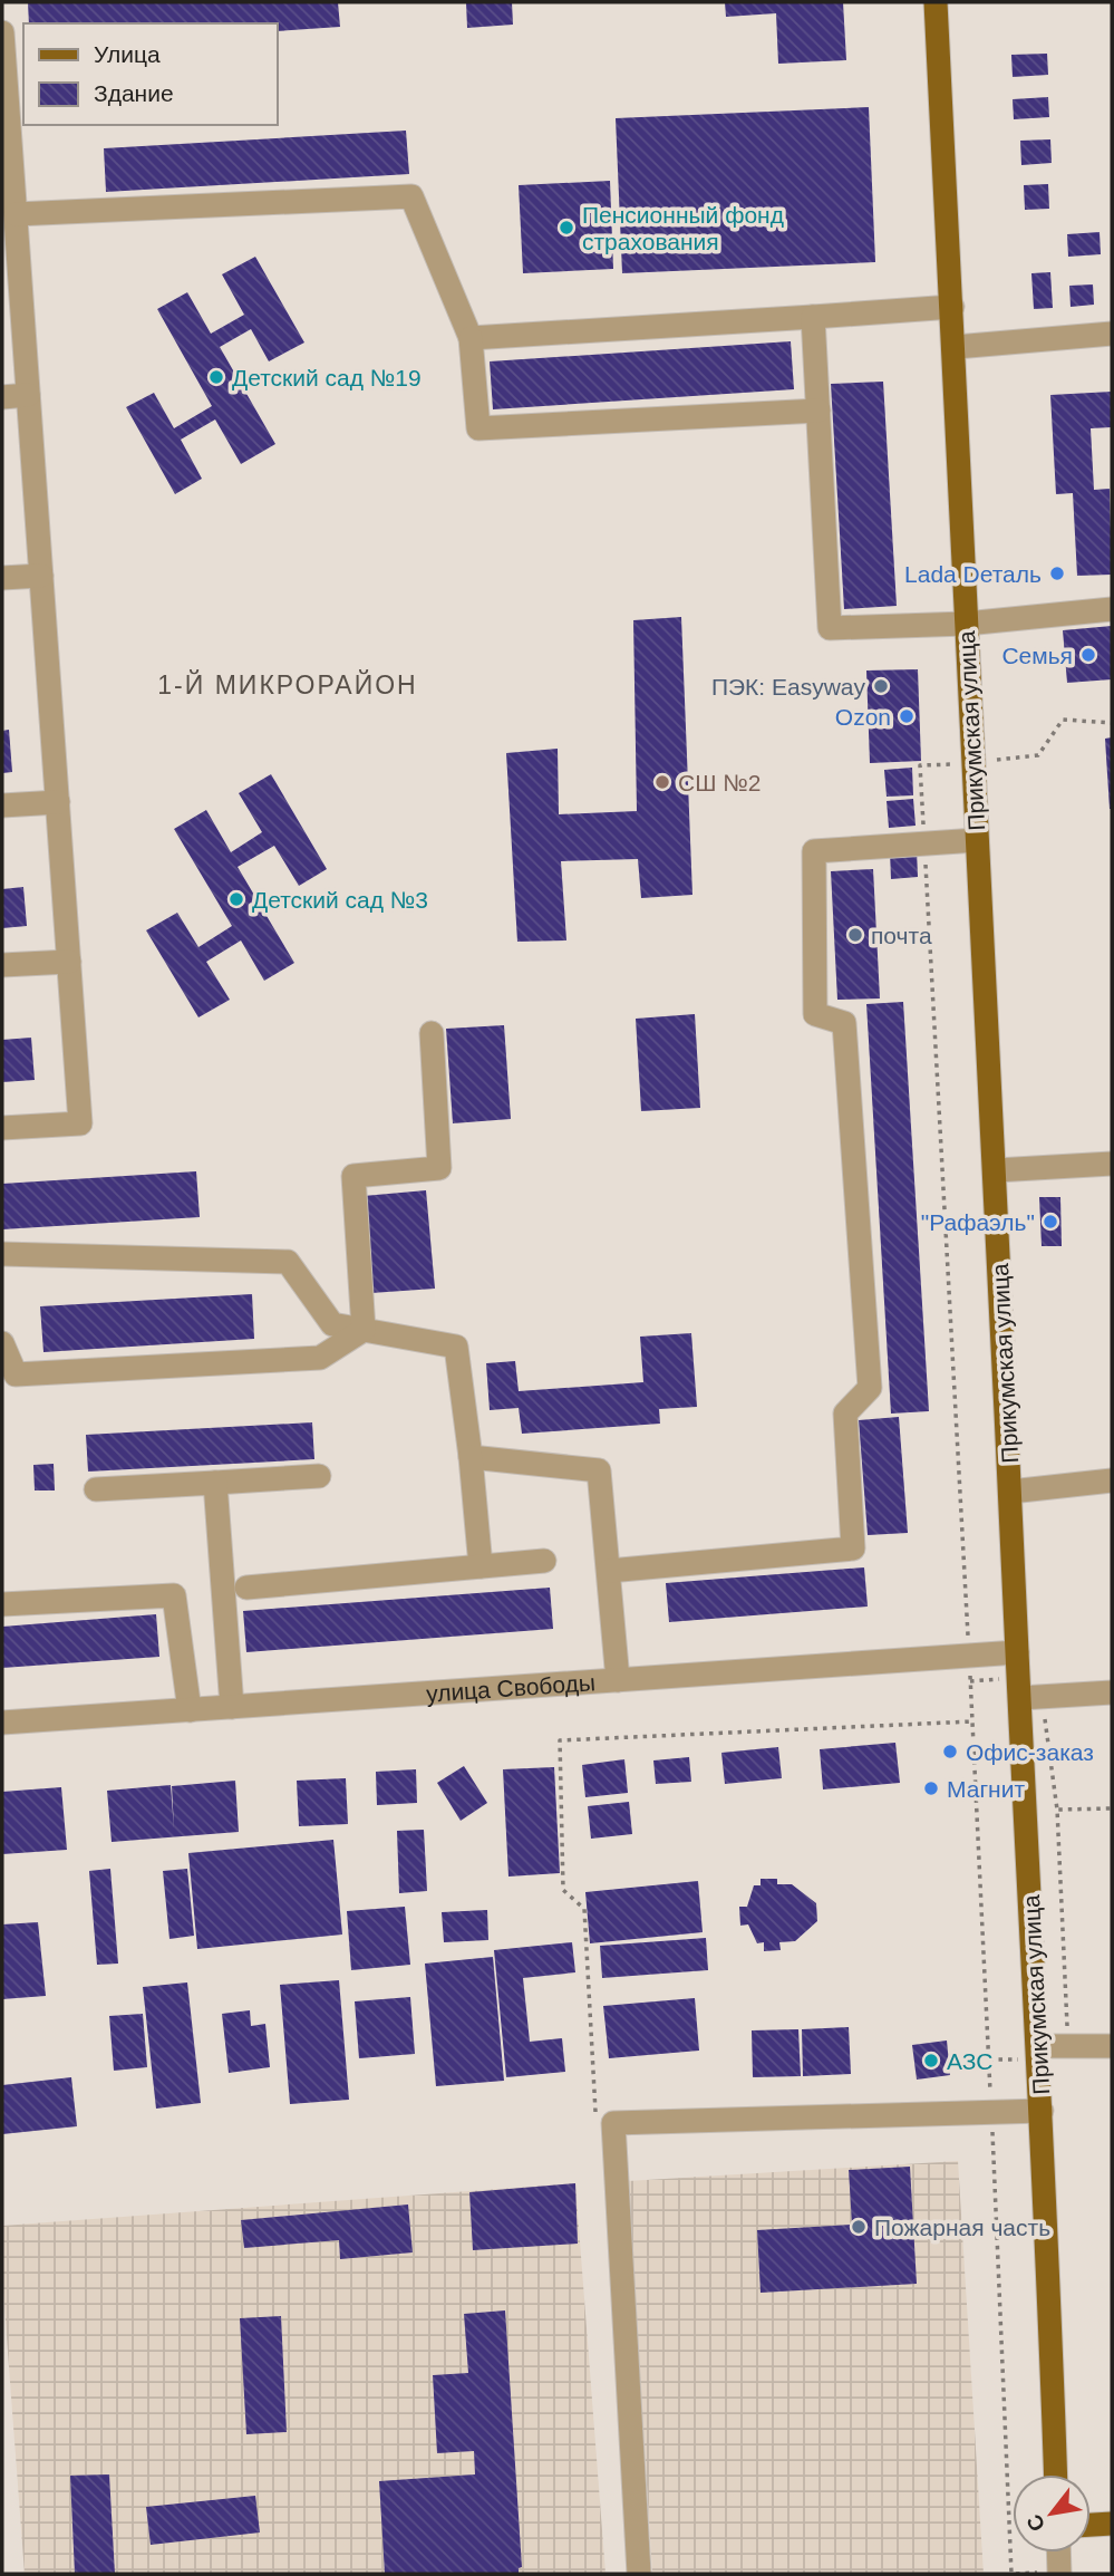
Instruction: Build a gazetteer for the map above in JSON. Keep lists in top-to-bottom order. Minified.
{"streets":{"main road":["Прикумская улица"],"street":["улица Свободы"]},"crossings":[["Прикумская улица","улица Свободы"]],"districts":["1-Й МИКРОРАЙОН"],"places":["Пенсионный фонд страхования","Детский сад №19","Lada Dеталь","Семья","ПЭК: Easyway","Ozon","СШ №2","Детский сад №3","почта","\"Рафаэль\"","Офис-заказ","Магнит","АЗС","Пожарная часть"],"legend":["Улица","Здание"],"north":"bottom left"}
